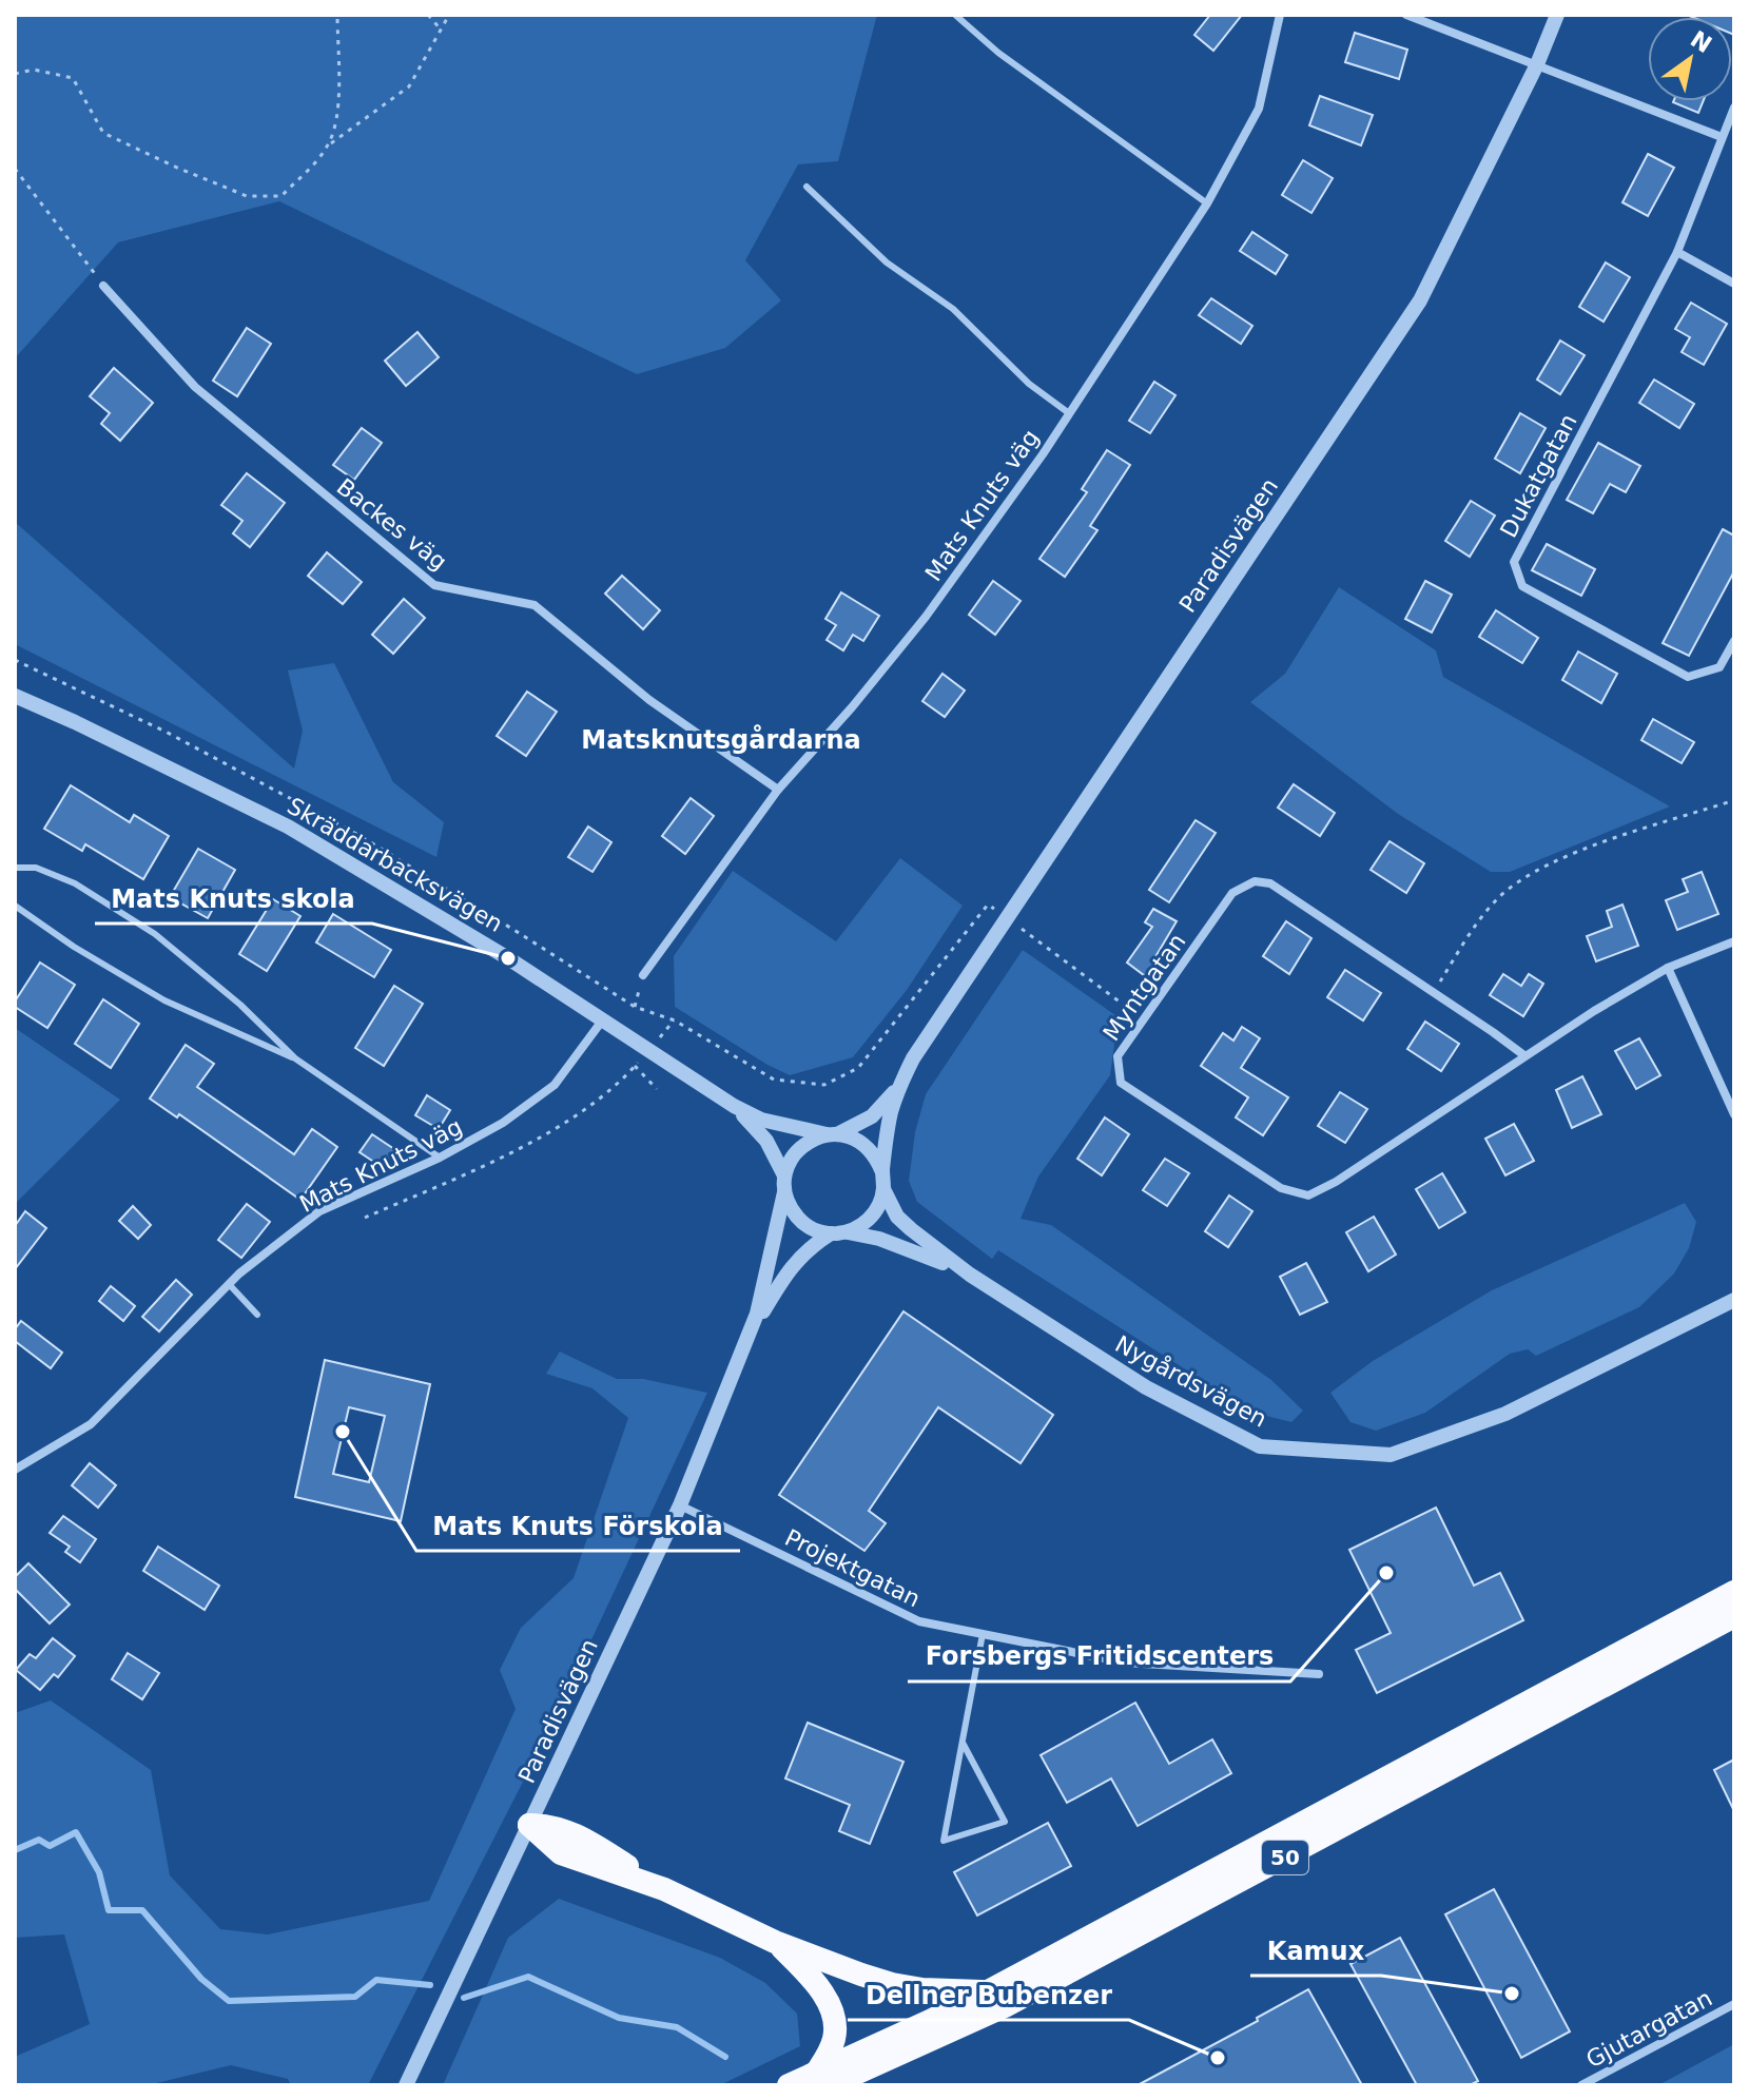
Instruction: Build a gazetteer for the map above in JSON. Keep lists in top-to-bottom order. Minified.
{"streets":{"highway":["50"],"street":["Dukatgatan","Mats Knuts väg","Backes väg","Paradisvägen","Skräddarbacksvägen","Myntgatan","Nygårdsvägen","Projektgatan","Gjutargatan"]},"crossings":[["Mats Knuts väg","Backes väg"],["Mats Knuts väg","Skräddarbacksvägen"],["Paradisvägen","Skräddarbacksvägen"],["Paradisvägen","Nygårdsvägen"],["Paradisvägen","Projektgatan"],["Skräddarbacksvägen","Nygårdsvägen"]],"districts":["Matsknutsgårdarna"],"places":["Mats Knuts skola","Mats Knuts Förskola","Forsbergs Fritidscenters","Kamux","Dellner Bubenzer"],"north":"top right"}
